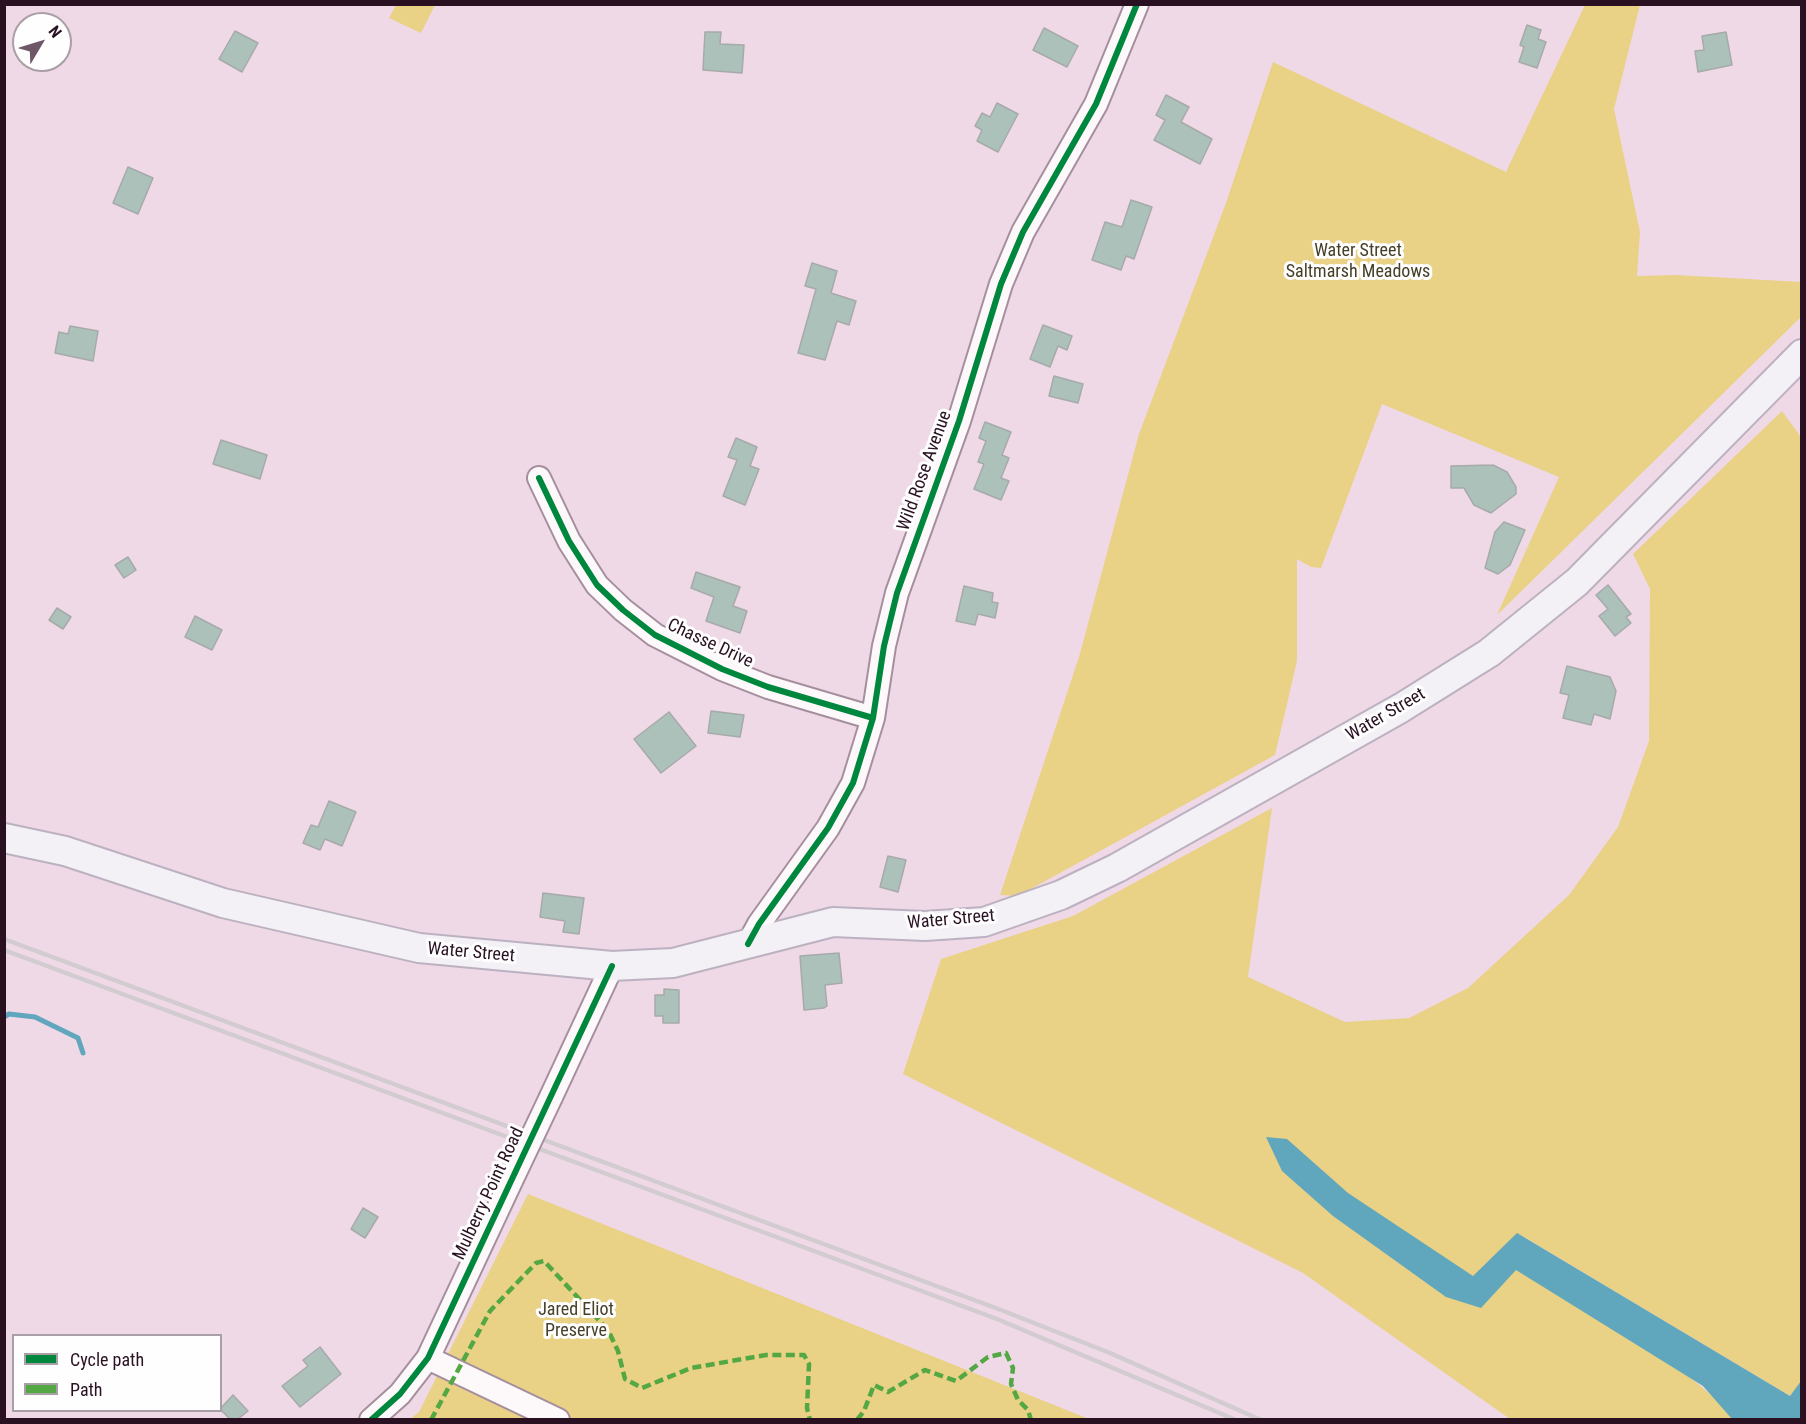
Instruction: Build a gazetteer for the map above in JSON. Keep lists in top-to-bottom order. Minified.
{"streets":{"main road":["Water Street"],"street":["Wild Rose Avenue","Chasse Drive","Mulberry Point Road"]},"crossings":[["Wild Rose Avenue","Chasse Drive"],["Wild Rose Avenue","Water Street"],["Water Street","Mulberry Point Road"]],"parks":["Water Street Saltmarsh Meadows","Jared Eliot Preserve"],"legend":["Cycle path","Path"],"north":"top right"}
